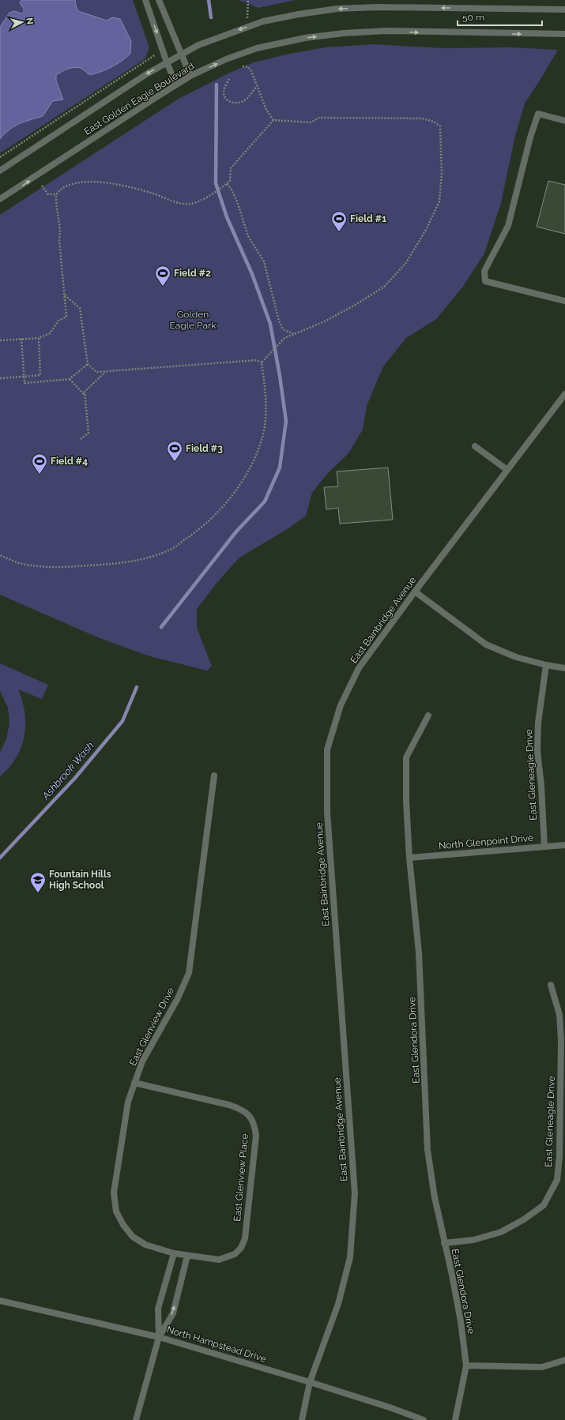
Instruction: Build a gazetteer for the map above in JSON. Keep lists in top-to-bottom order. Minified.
{"streets":{"street":["East Golden Eagle Boulevard","East Bainbridge Avenue","East Gleneagle Drive","North Glenpoint Drive","East Glenview Drive","East Glendora Drive","East Glenview Place","North Hampstead Drive"]},"crossings":[["East Bainbridge Avenue","North Hampstead Drive"],["East Gleneagle Drive","North Glenpoint Drive"],["East Gleneagle Drive","East Glendora Drive"],["North Glenpoint Drive","East Glendora Drive"],["East Glenview Drive","East Glenview Place"]],"water":["Ashbrook Wash"],"parks":["Golden Eagle Park"],"places":{"sports":["Field #1","Field #2","Field #3","Field #4"],"school or university":["Fountain Hills High School"]},"scale_bar":"50 m","north":"right"}
